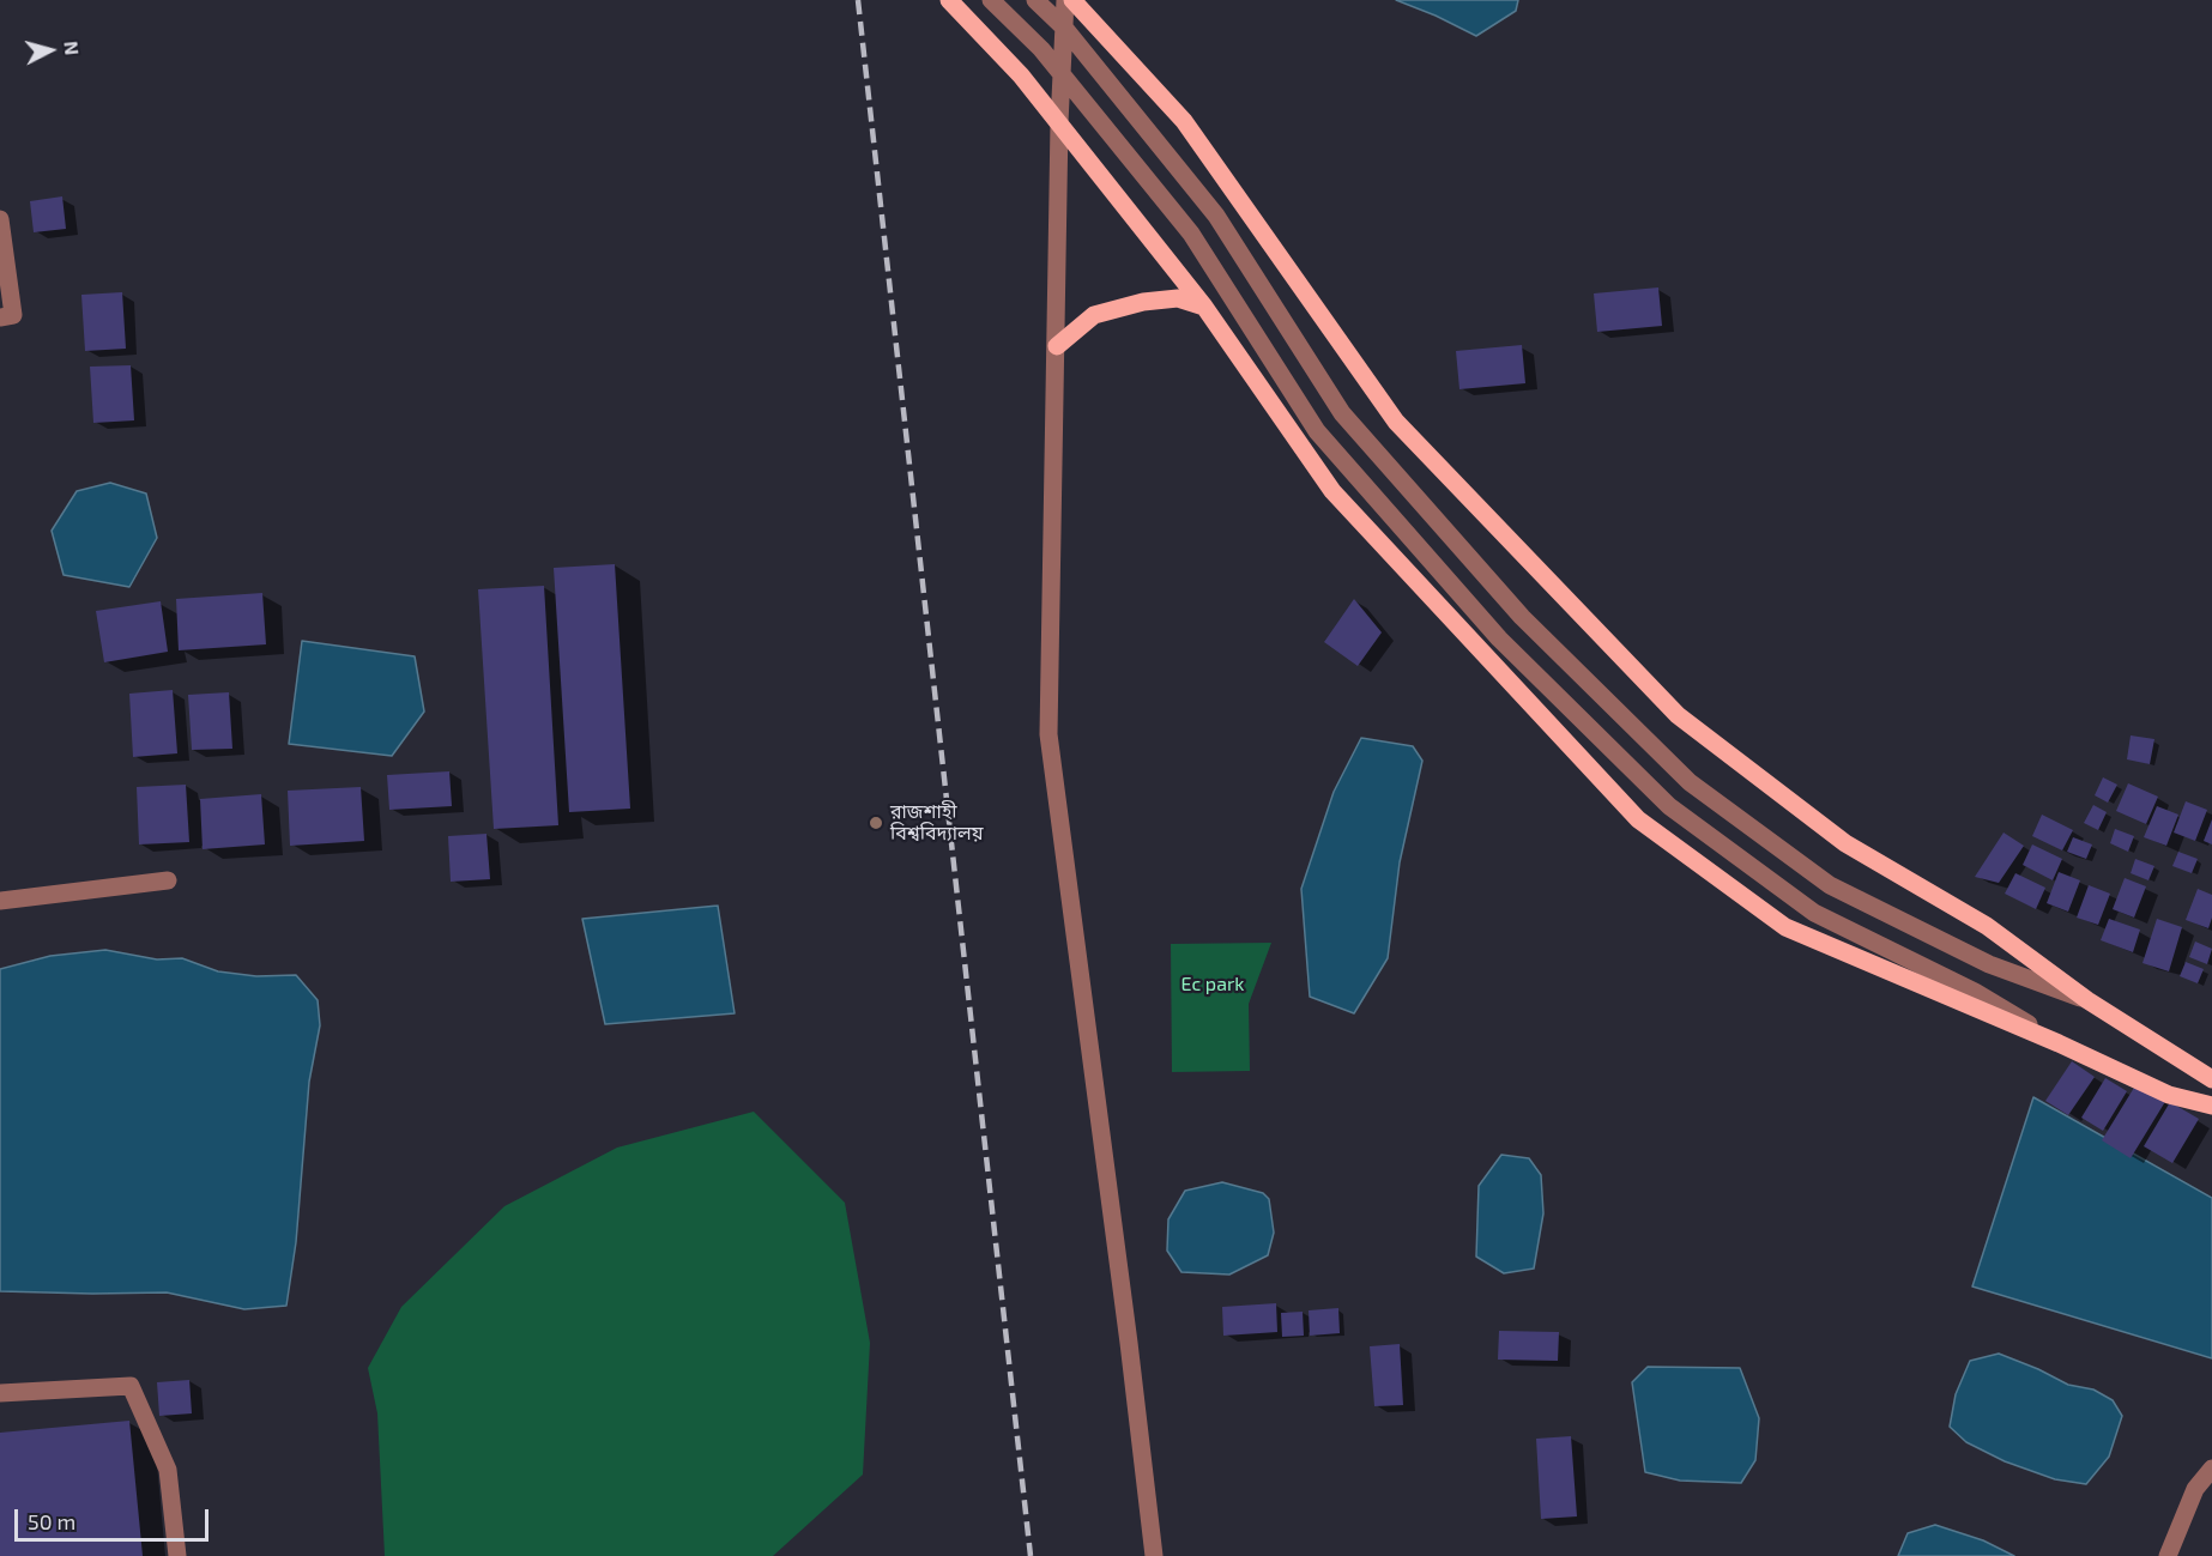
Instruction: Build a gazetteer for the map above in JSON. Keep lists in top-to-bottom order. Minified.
{"parks":["Ec park"],"places":["রাজশাহী বিশ্ববিদ্যালয়"],"scale_bar":"50 m","north":"right"}
